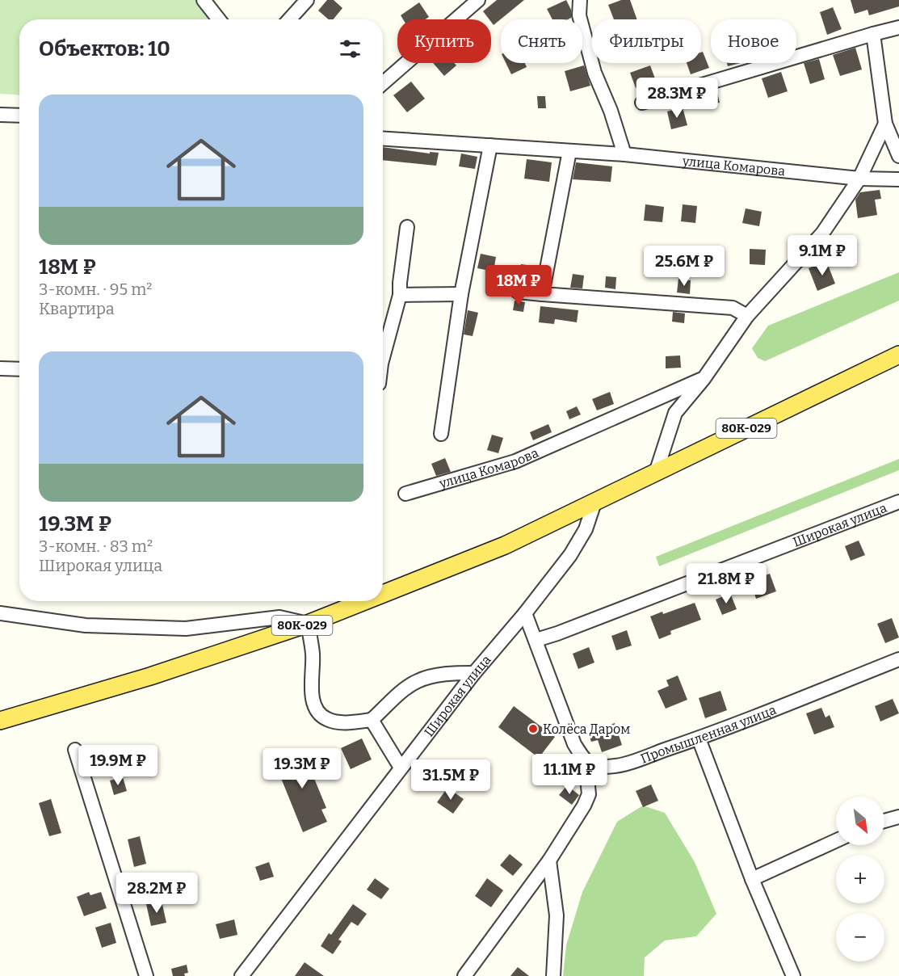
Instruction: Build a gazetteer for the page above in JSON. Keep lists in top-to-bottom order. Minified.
{"streets":{"main road":["80К-029"],"street":["улица Комарова","Широкая улица","Промышленная улица"]},"crossings":[["80К-029","Широкая улица"]],"places":["Колёса Даром"],"north":"bottom right","page":{"chip":["Купить","Снять","Фильтры","Новое"],"heading":"Объектов: 10","price":["28.3M ₽","9.1M ₽","25.6M ₽","18M ₽","21.8M ₽","19.9M ₽","19.3M ₽","11.1M ₽","31.5M ₽","28.2M ₽"],"list":[{"name":"18M ₽","note":"3-комн. · 95 m² · Квартира"},{"name":"19.3M ₽","note":"3-комн. · 83 m² · Широкая улица"}],"map_buttons":["+","−"]}}
